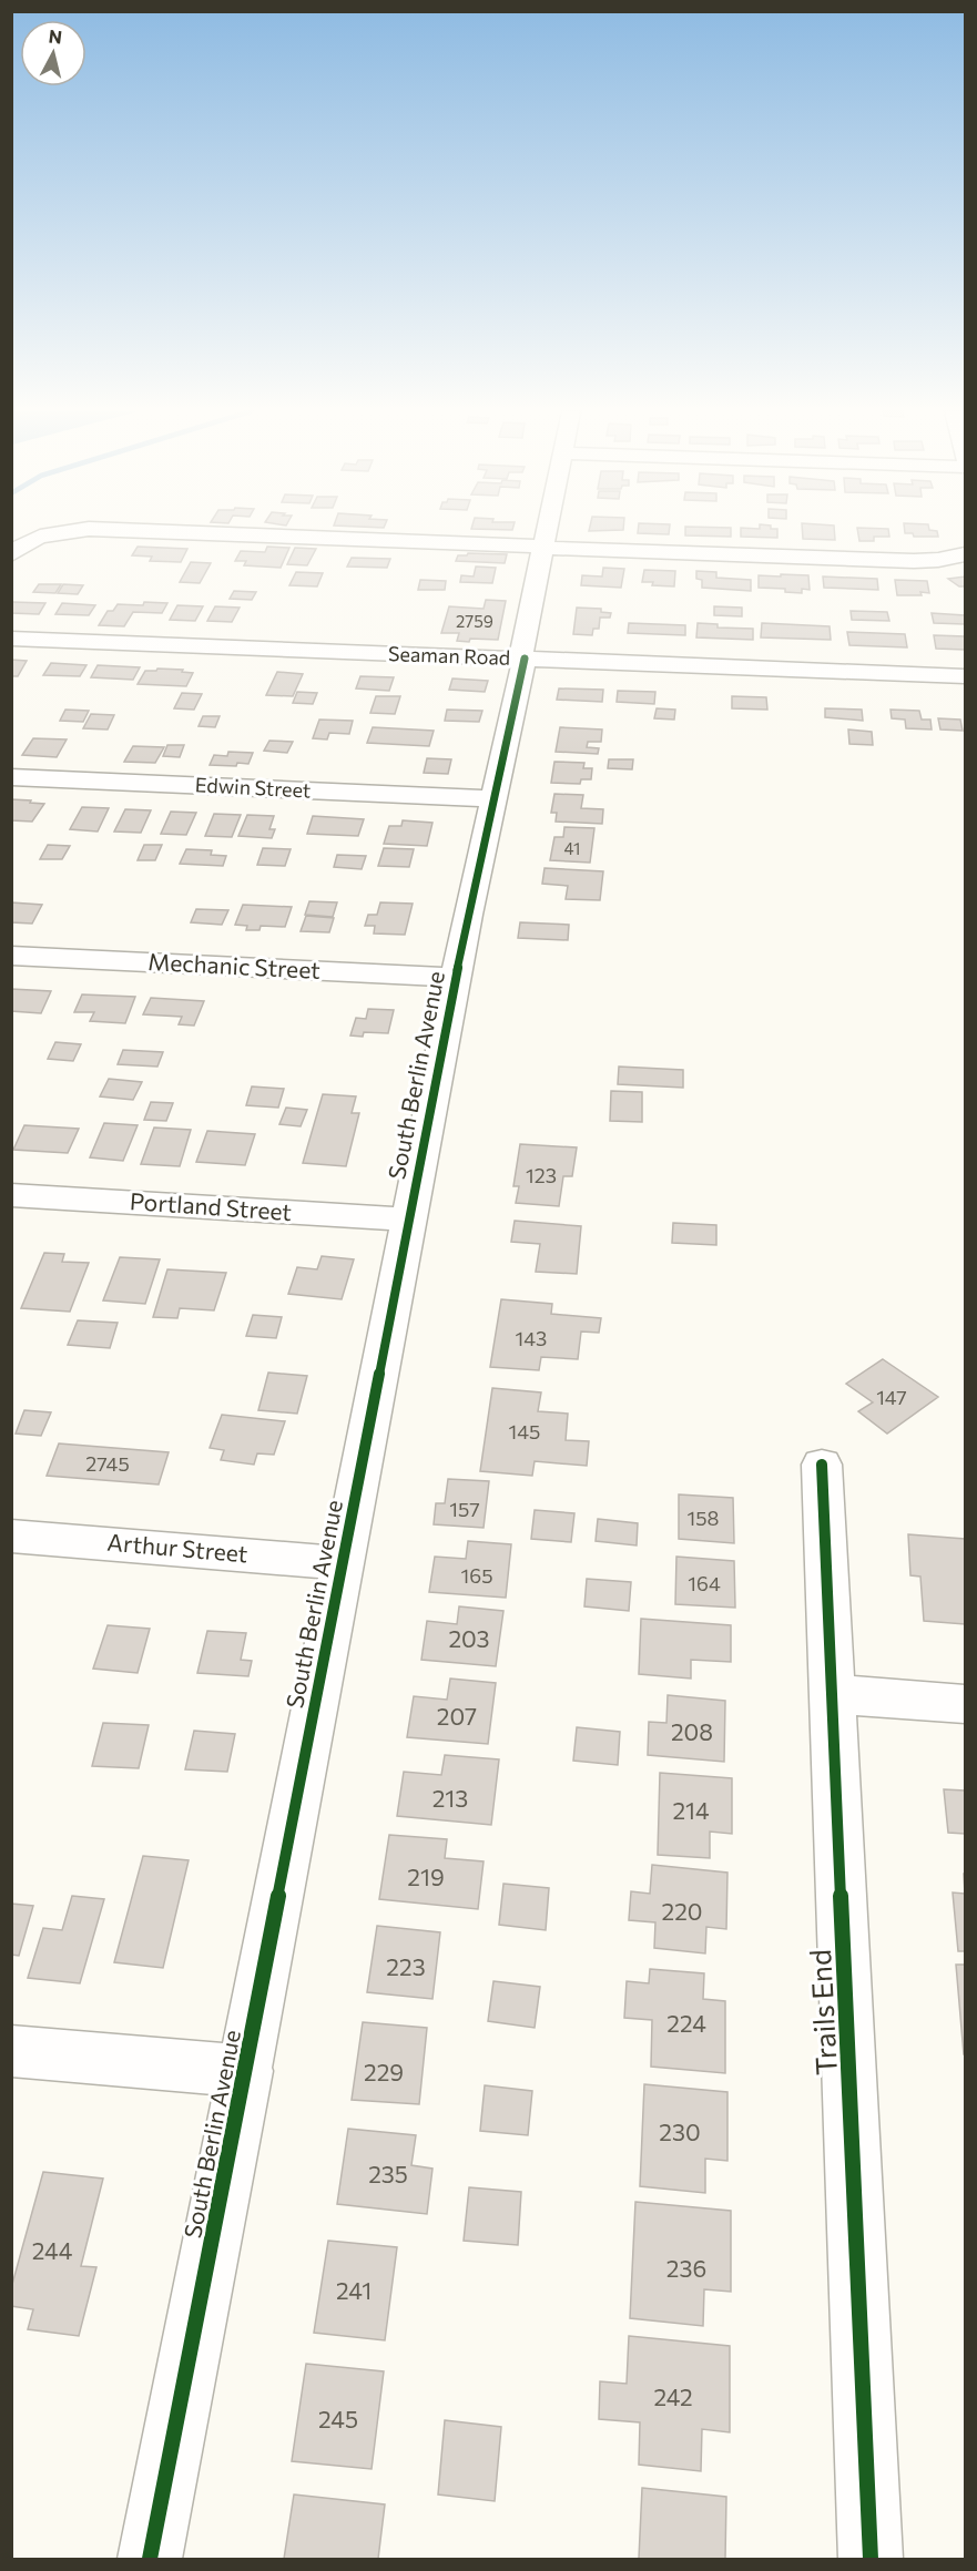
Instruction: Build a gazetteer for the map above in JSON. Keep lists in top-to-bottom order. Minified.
{"streets":{"street":["Seaman Road","Edwin Street","Mechanic Street","South Berlin Avenue","Portland Street","Arthur Street","Trails End"]},"crossings":[["Seaman Road","South Berlin Avenue"],["Edwin Street","South Berlin Avenue"],["Mechanic Street","South Berlin Avenue"],["South Berlin Avenue","Portland Street"],["South Berlin Avenue","Arthur Street"]],"house_numbers":["2759","41","123","143","147","145","2745","157","158","165","164","203","207","208","213","214","219","220","223","224","229","230","235","244","236","241","242","245"],"north":"top"}
